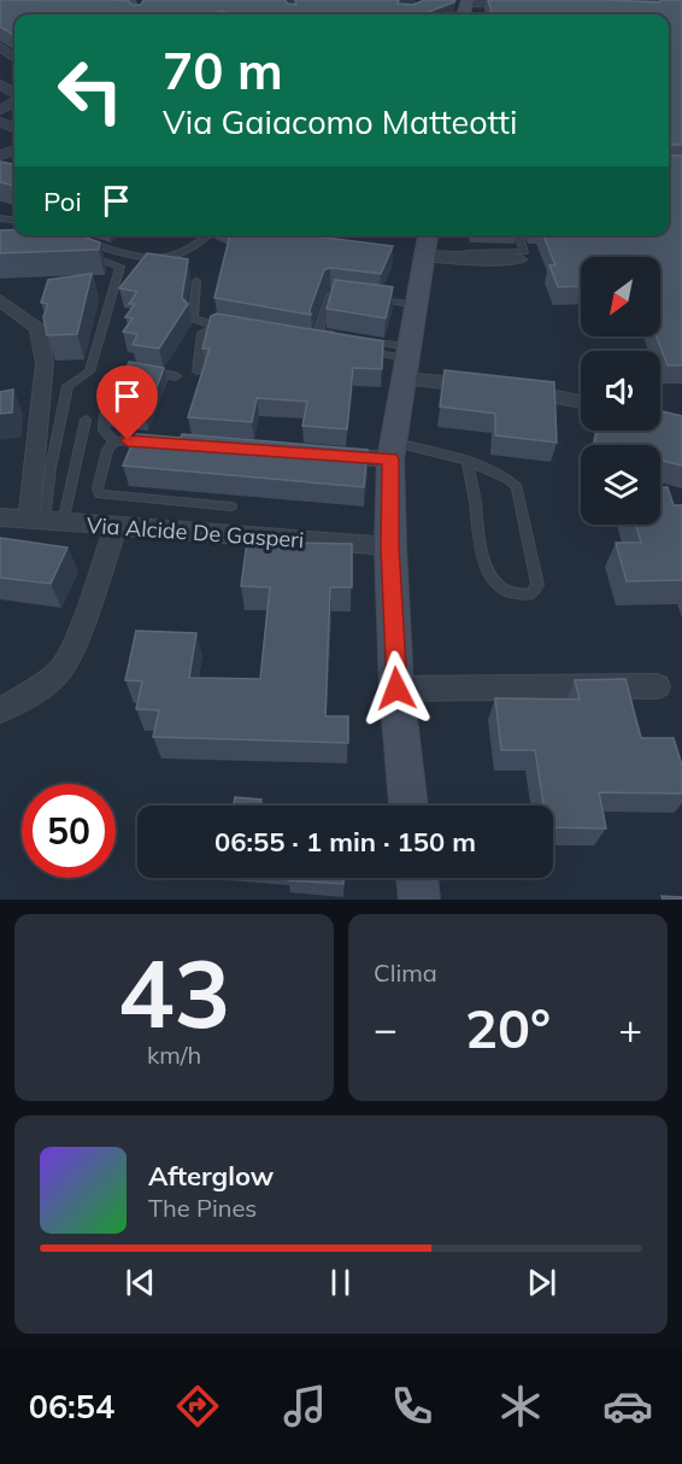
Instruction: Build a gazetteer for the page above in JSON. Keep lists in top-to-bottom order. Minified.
{"streets":{"street":["Via Alcide De Gasperi"]},"north":"bottom left","page":{"turn":["70 m","Via Gaiacomo Matteotti"],"then":"Poi","limit":"50","trip":"06:55 · 1 min · 150 m","tile":[["43","km/h"],"Clima"],"heat":["−","20°","+"],"song":["Afterglow","The Pines"],"tabs":"06:54"}}
